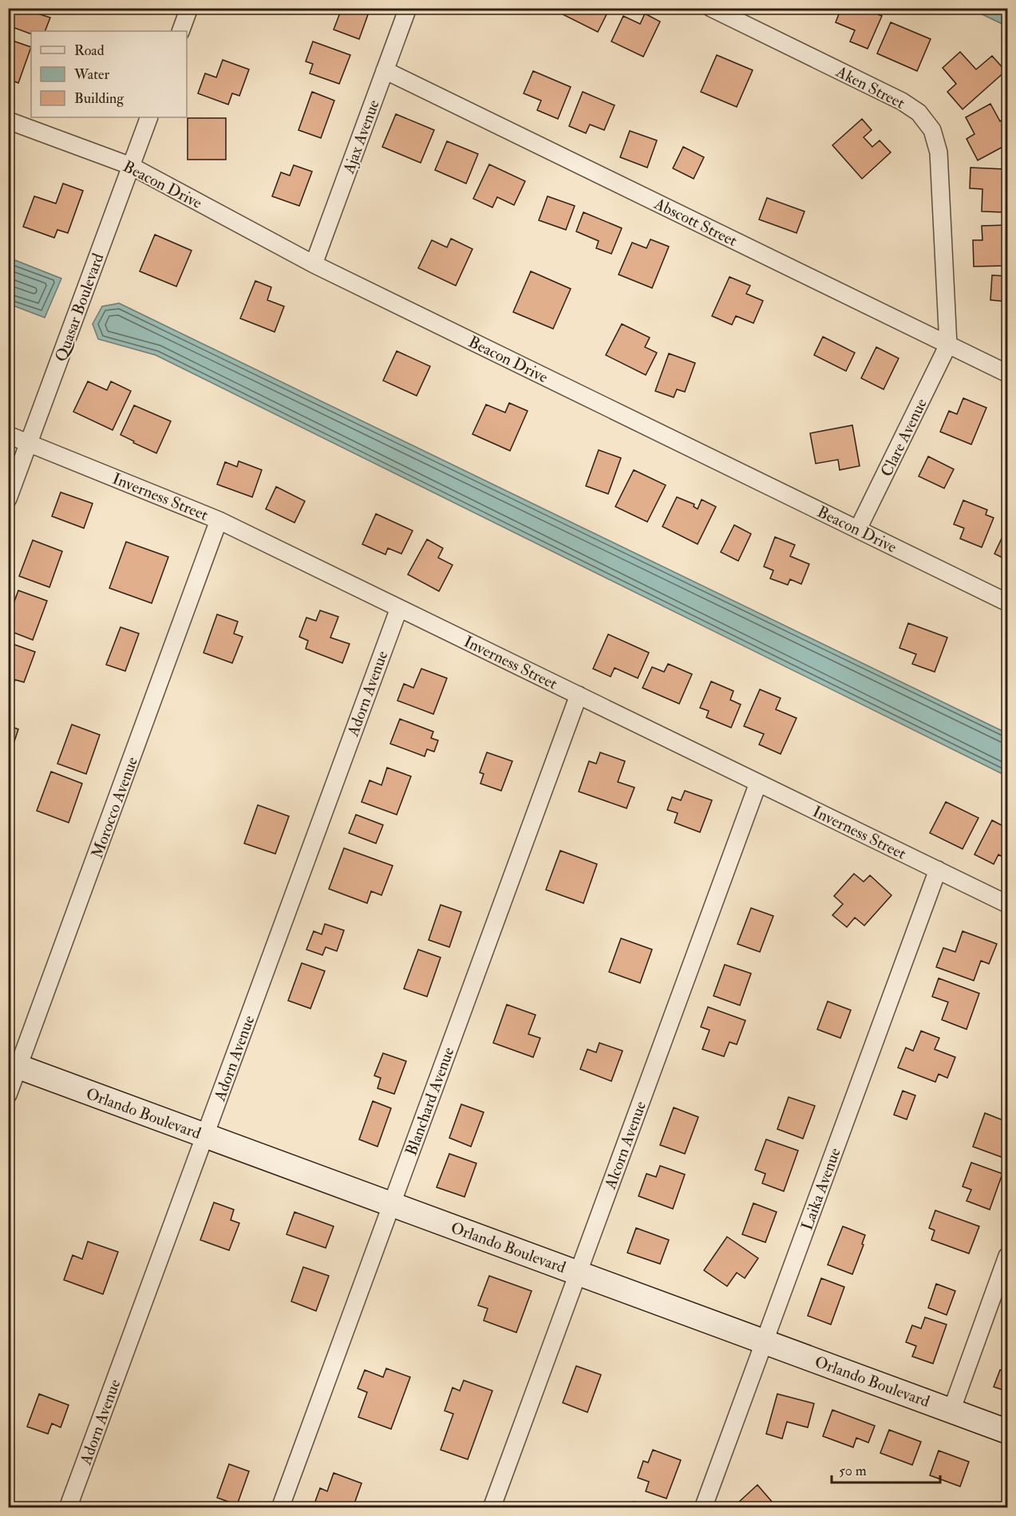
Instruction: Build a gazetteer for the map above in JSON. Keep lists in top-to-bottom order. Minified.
{"streets":{"street":["Aken Street","Ajax Avenue","Beacon Drive","Abscott Street","Quasar Boulevard","Clare Avenue","Inverness Street","Adorn Avenue","Morocco Avenue","Blanchard Avenue","Orlando Boulevard","Alcorn Avenue","Laika Avenue"]},"crossings":[["Aken Street","Abscott Street"],["Aken Street","Clare Avenue"],["Ajax Avenue","Beacon Drive"],["Ajax Avenue","Abscott Street"],["Beacon Drive","Quasar Boulevard"],["Beacon Drive","Clare Avenue"],["Abscott Street","Clare Avenue"],["Quasar Boulevard","Inverness Street"],["Inverness Street","Adorn Avenue"],["Inverness Street","Morocco Avenue"],["Inverness Street","Blanchard Avenue"],["Inverness Street","Alcorn Avenue"],["Inverness Street","Laika Avenue"],["Adorn Avenue","Orlando Boulevard"],["Morocco Avenue","Orlando Boulevard"],["Blanchard Avenue","Orlando Boulevard"],["Orlando Boulevard","Alcorn Avenue"],["Orlando Boulevard","Laika Avenue"]],"legend":["Road","Water","Building"],"scale_bar":"50 m"}
